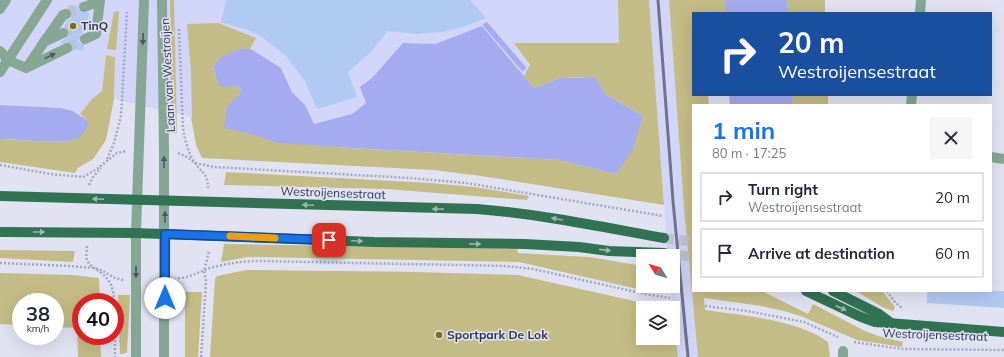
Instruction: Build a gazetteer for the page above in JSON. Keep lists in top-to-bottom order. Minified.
{"streets":{"main road":["Westroijensestraat"],"street":["Laan van Westroijen"]},"crossings":[["Laan van Westroijen","Westroijensestraat"]],"places":["TinQ","Sportpark De Lok"],"north":"top left","page":{"turn":["20 m","Westroijensestraat"],"heading":["1 min","80 m · 17:25"],"list":[{"name":"Turn right","note":"Westroijensestraat","value":"20 m"},{"name":"Arrive at destination","value":"60 m"}],"speed":"38 km/h","limit":"40"}}
